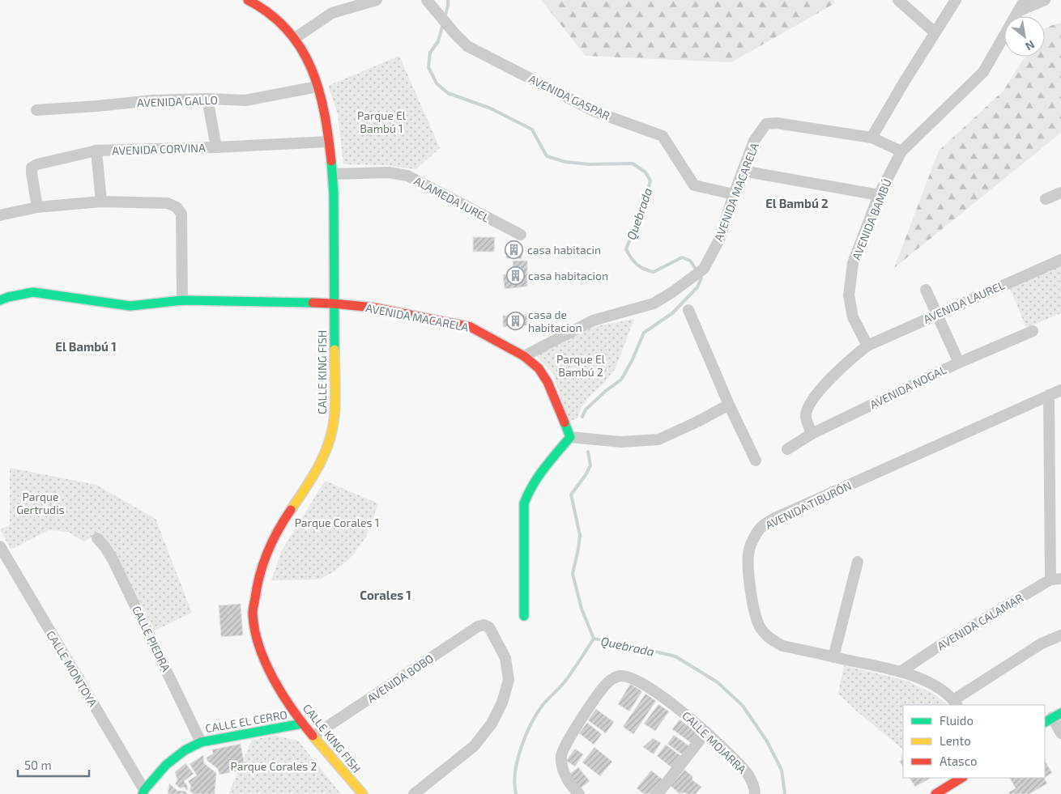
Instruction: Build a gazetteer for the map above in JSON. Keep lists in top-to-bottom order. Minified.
{"streets":{"street":["AVENIDA GASPAR","AVENIDA GALLO","AVENIDA CORVINA","AVENIDA MACARELA","ALAMEDA JUREL","AVENIDA BAMBÚ","AVENIDA LAUREL","CALLE KING FISH","AVENIDA NOGAL","AVENIDA TIBURÓN","AVENIDA CALAMAR","CALLE PIEDRA","CALLE MONTOYA","AVENIDA BOBO","CALLE EL CERRO","CALLE MOJARRA"]},"crossings":[["AVENIDA GASPAR","AVENIDA MACARELA"],["AVENIDA GALLO","CALLE KING FISH"],["AVENIDA CORVINA","CALLE KING FISH"],["AVENIDA MACARELA","AVENIDA BAMBÚ"],["AVENIDA MACARELA","CALLE KING FISH"],["ALAMEDA JUREL","CALLE KING FISH"],["AVENIDA BAMBÚ","AVENIDA LAUREL"],["CALLE KING FISH","AVENIDA BOBO"],["CALLE KING FISH","CALLE EL CERRO"],["AVENIDA TIBURÓN","AVENIDA CALAMAR"],["CALLE PIEDRA","CALLE EL CERRO"],["CALLE MONTOYA","CALLE EL CERRO"]],"districts":["El Bambú 2","El Bambú 1","Corales 1"],"water":["Quebrada"],"parks":["Parque El Bambú 1","Parque El Bambú 2","Parque Gertrudis","Parque Corales 1","Parque Corales 2"],"places":{"building":["casa habitacin","casa habitacion","casa de habitacion"]},"legend":["Fluido","Lento","Atasco"],"scale_bar":"50 m","north":"bottom right"}
